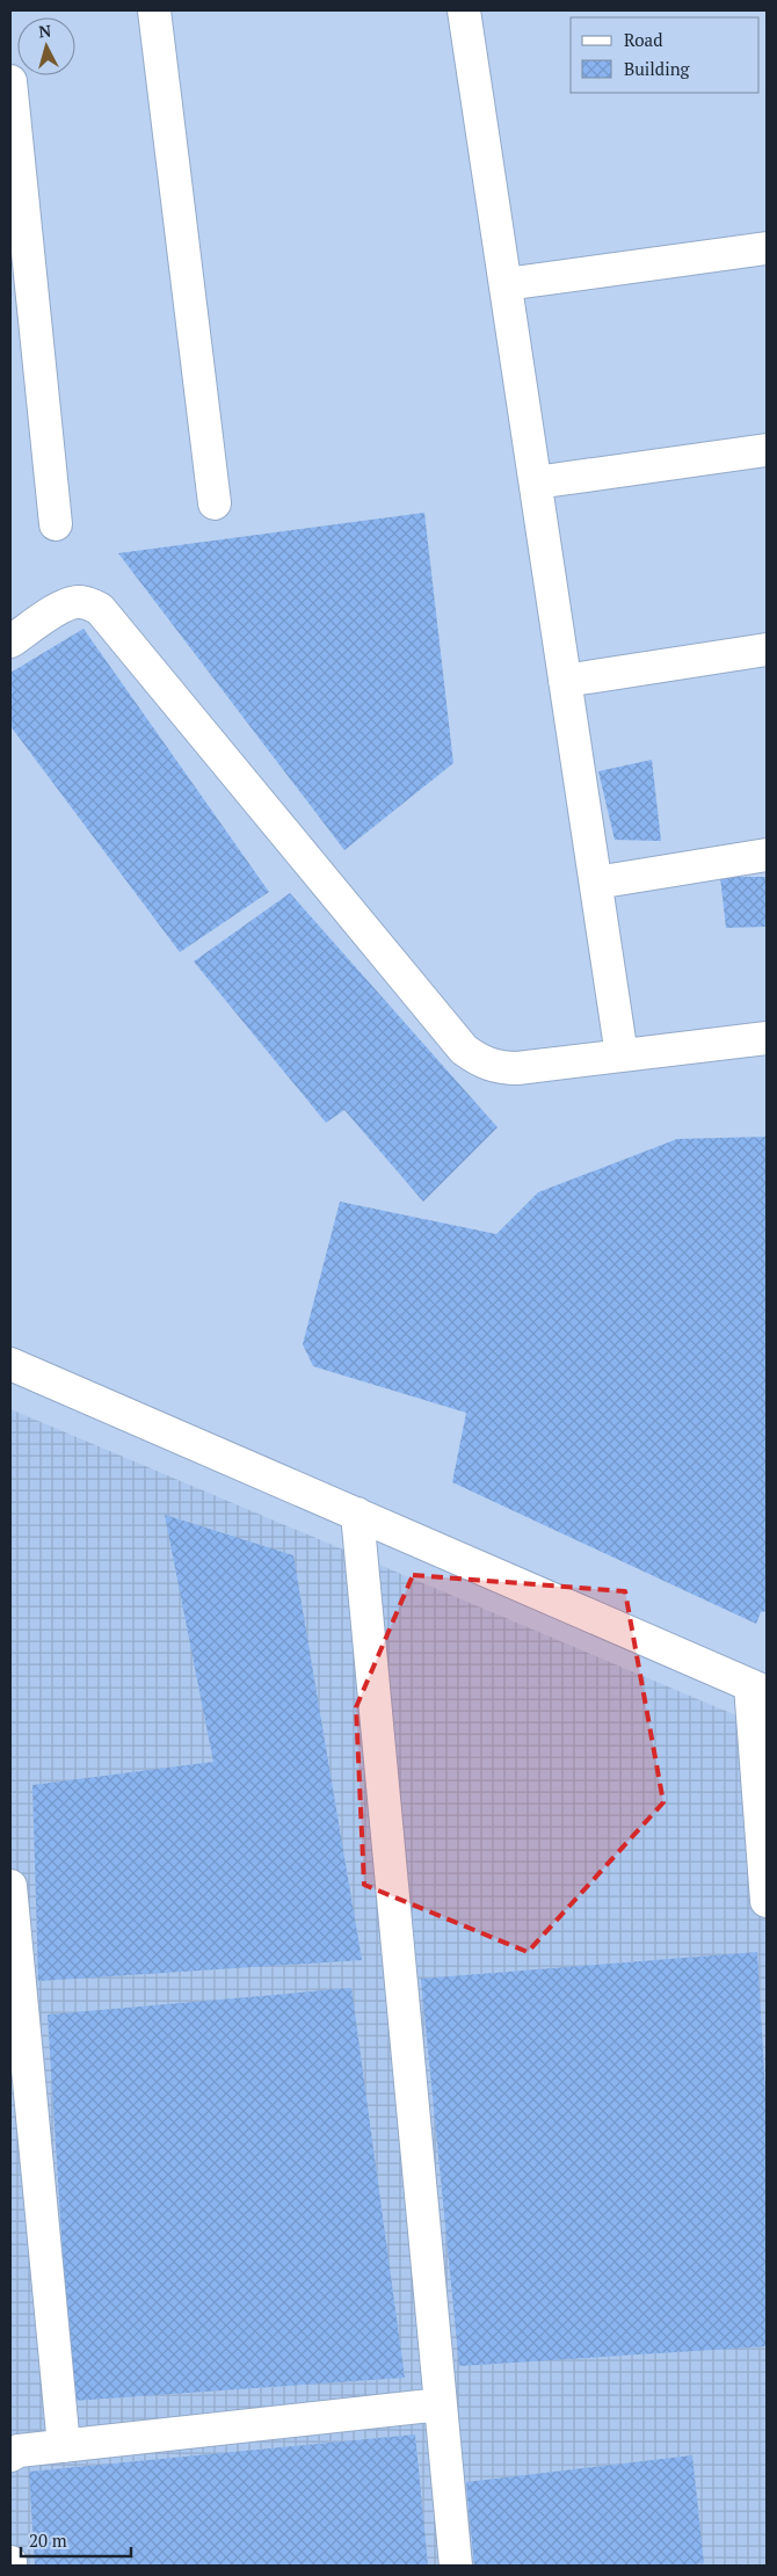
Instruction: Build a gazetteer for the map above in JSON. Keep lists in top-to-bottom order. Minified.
{"legend":["Road","Building"],"scale_bar":"20 m","north":"top"}
